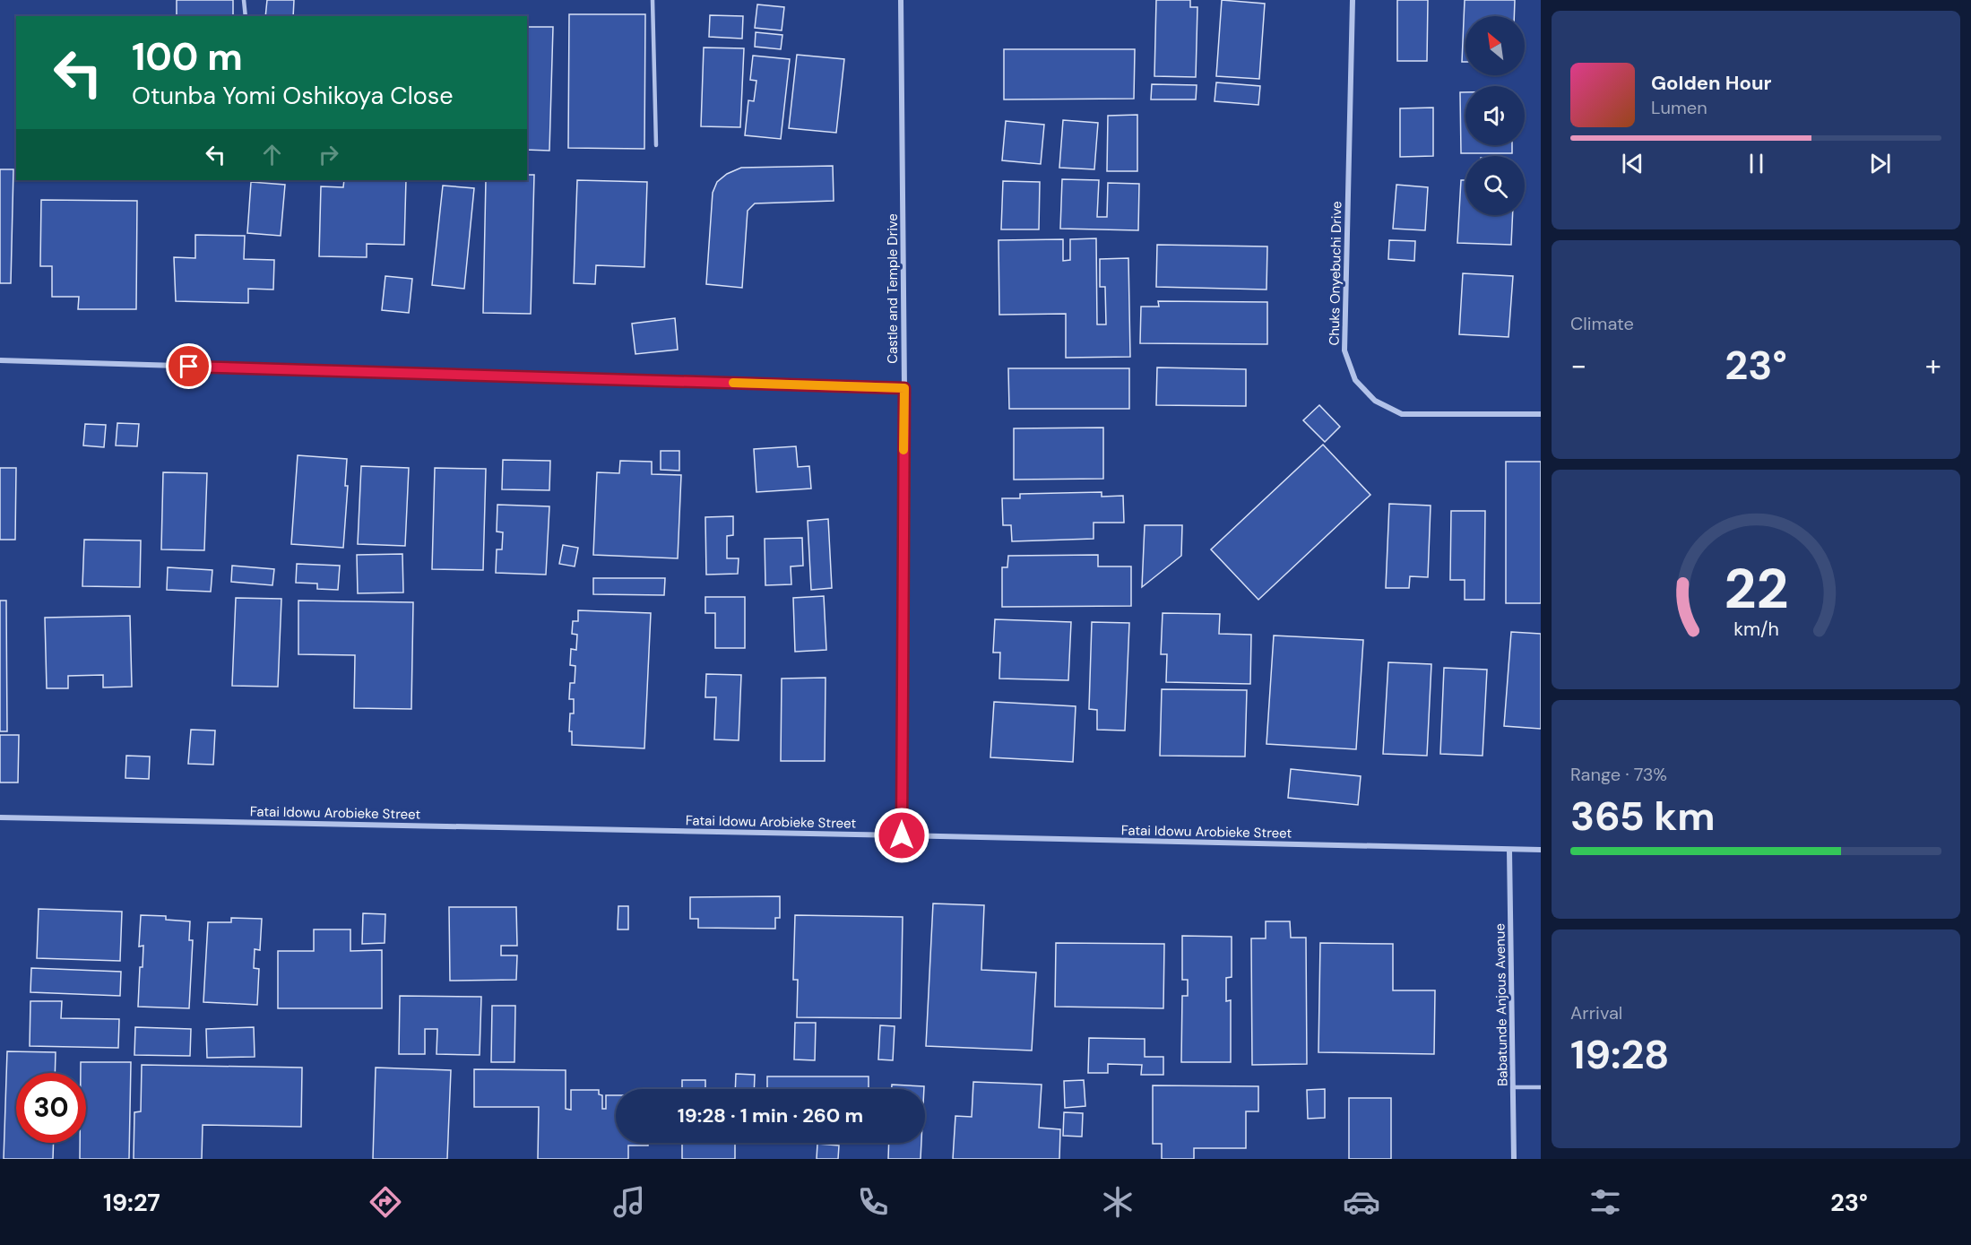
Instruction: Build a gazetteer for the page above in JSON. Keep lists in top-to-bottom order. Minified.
{"streets":{"street":["Chuks Onyebuchi Drive","Castle and Temple Drive","Fatai Idowu Arobieke Street","Babatunde Anjous Avenue"]},"crossings":[["Castle and Temple Drive","Fatai Idowu Arobieke Street"],["Fatai Idowu Arobieke Street","Babatunde Anjous Avenue"]],"north":"top left","page":{"turn":["100 m","Otunba Yomi Oshikoya Close"],"song":["Golden Hour","Lumen"],"tile":["Climate",["Range · 73%","365 km"],["Arrival","19:28"]],"heat":["−","23°","+"],"limit":"30","trip":"19:28 · 1 min · 260 m","tabs":["19:27","23°"],"gauge":["22","km/h"]}}
